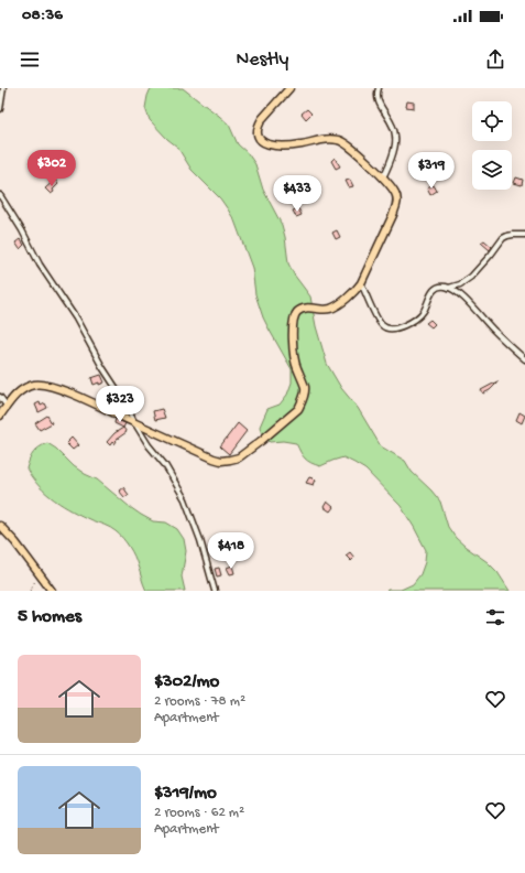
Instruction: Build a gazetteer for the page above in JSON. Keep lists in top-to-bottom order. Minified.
{"page":{"status":"08:36","header":"Nestly","price":["$302","$319","$433","$323","$418"],"heading":"5 homes","list":[{"name":"$302/mo","note":"2 rooms · 78 m² · Apartment"},{"name":"$319/mo","note":"2 rooms · 62 m² · Apartment"}]}}
